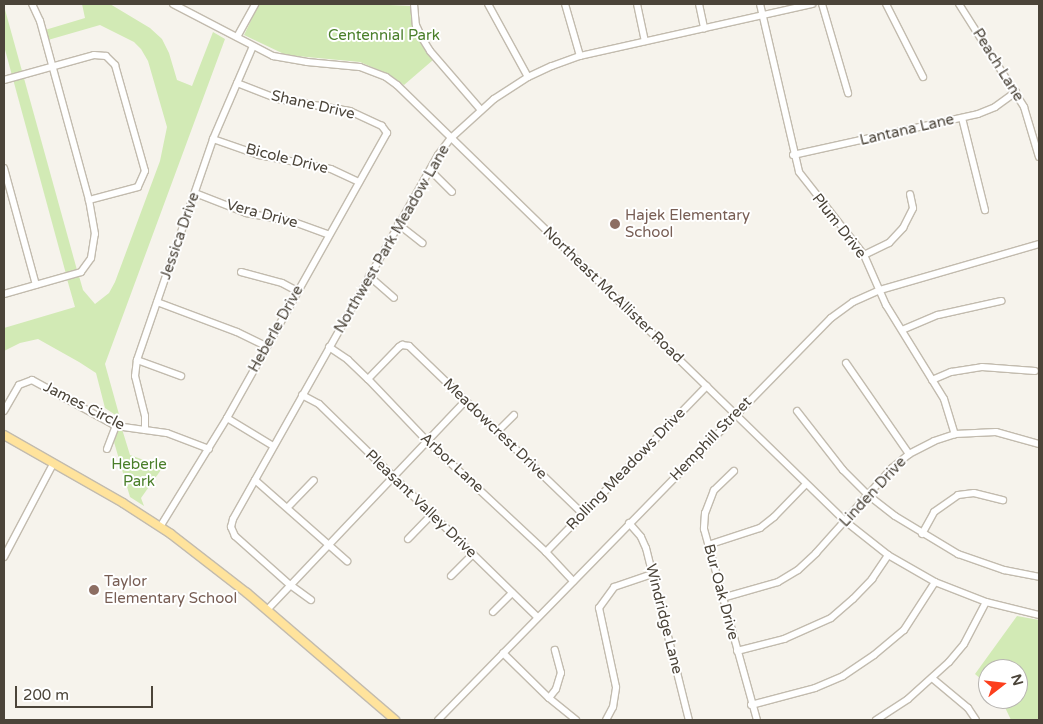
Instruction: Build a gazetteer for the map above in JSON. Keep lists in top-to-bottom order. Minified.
{"streets":{"street":["Peach Lane","Shane Drive","Lantana Lane","Bicole Drive","Vera Drive","Plum Drive","Jessica Drive","Northwest Park Meadow Lane","Northeast McAllister Road","Heberle Drive","James Circle","Meadowcrest Drive","Hemphill Street","Arbor Lane","Rolling Meadows Drive","Linden Drive","Pleasant Valley Drive","Bur Oak Drive","Windridge Lane"]},"crossings":[["Peach Lane","Lantana Lane"],["Shane Drive","Jessica Drive"],["Shane Drive","Heberle Drive"],["Lantana Lane","Plum Drive"],["Bicole Drive","Jessica Drive"],["Bicole Drive","Heberle Drive"],["Vera Drive","Jessica Drive"],["Vera Drive","Heberle Drive"],["Plum Drive","Northwest Park Meadow Lane"],["Plum Drive","Hemphill Street"],["Plum Drive","Linden Drive"],["Jessica Drive","Northeast McAllister Road"],["Jessica Drive","James Circle"],["Northwest Park Meadow Lane","Northeast McAllister Road"],["Northwest Park Meadow Lane","Arbor Lane"],["Northwest Park Meadow Lane","Pleasant Valley Drive"],["Northeast McAllister Road","Hemphill Street"],["Northeast McAllister Road","Rolling Meadows Drive"],["Northeast McAllister Road","Linden Drive"],["Heberle Drive","James Circle"],["Meadowcrest Drive","Arbor Lane"],["Meadowcrest Drive","Rolling Meadows Drive"],["Hemphill Street","Arbor Lane"],["Hemphill Street","Pleasant Valley Drive"],["Hemphill Street","Windridge Lane"],["Arbor Lane","Rolling Meadows Drive"],["Linden Drive","Bur Oak Drive"]],"parks":["Centennial Park","Heberle Park"],"places":["Hajek Elementary School","Taylor Elementary School"],"scale_bar":"200 m","north":"right"}
